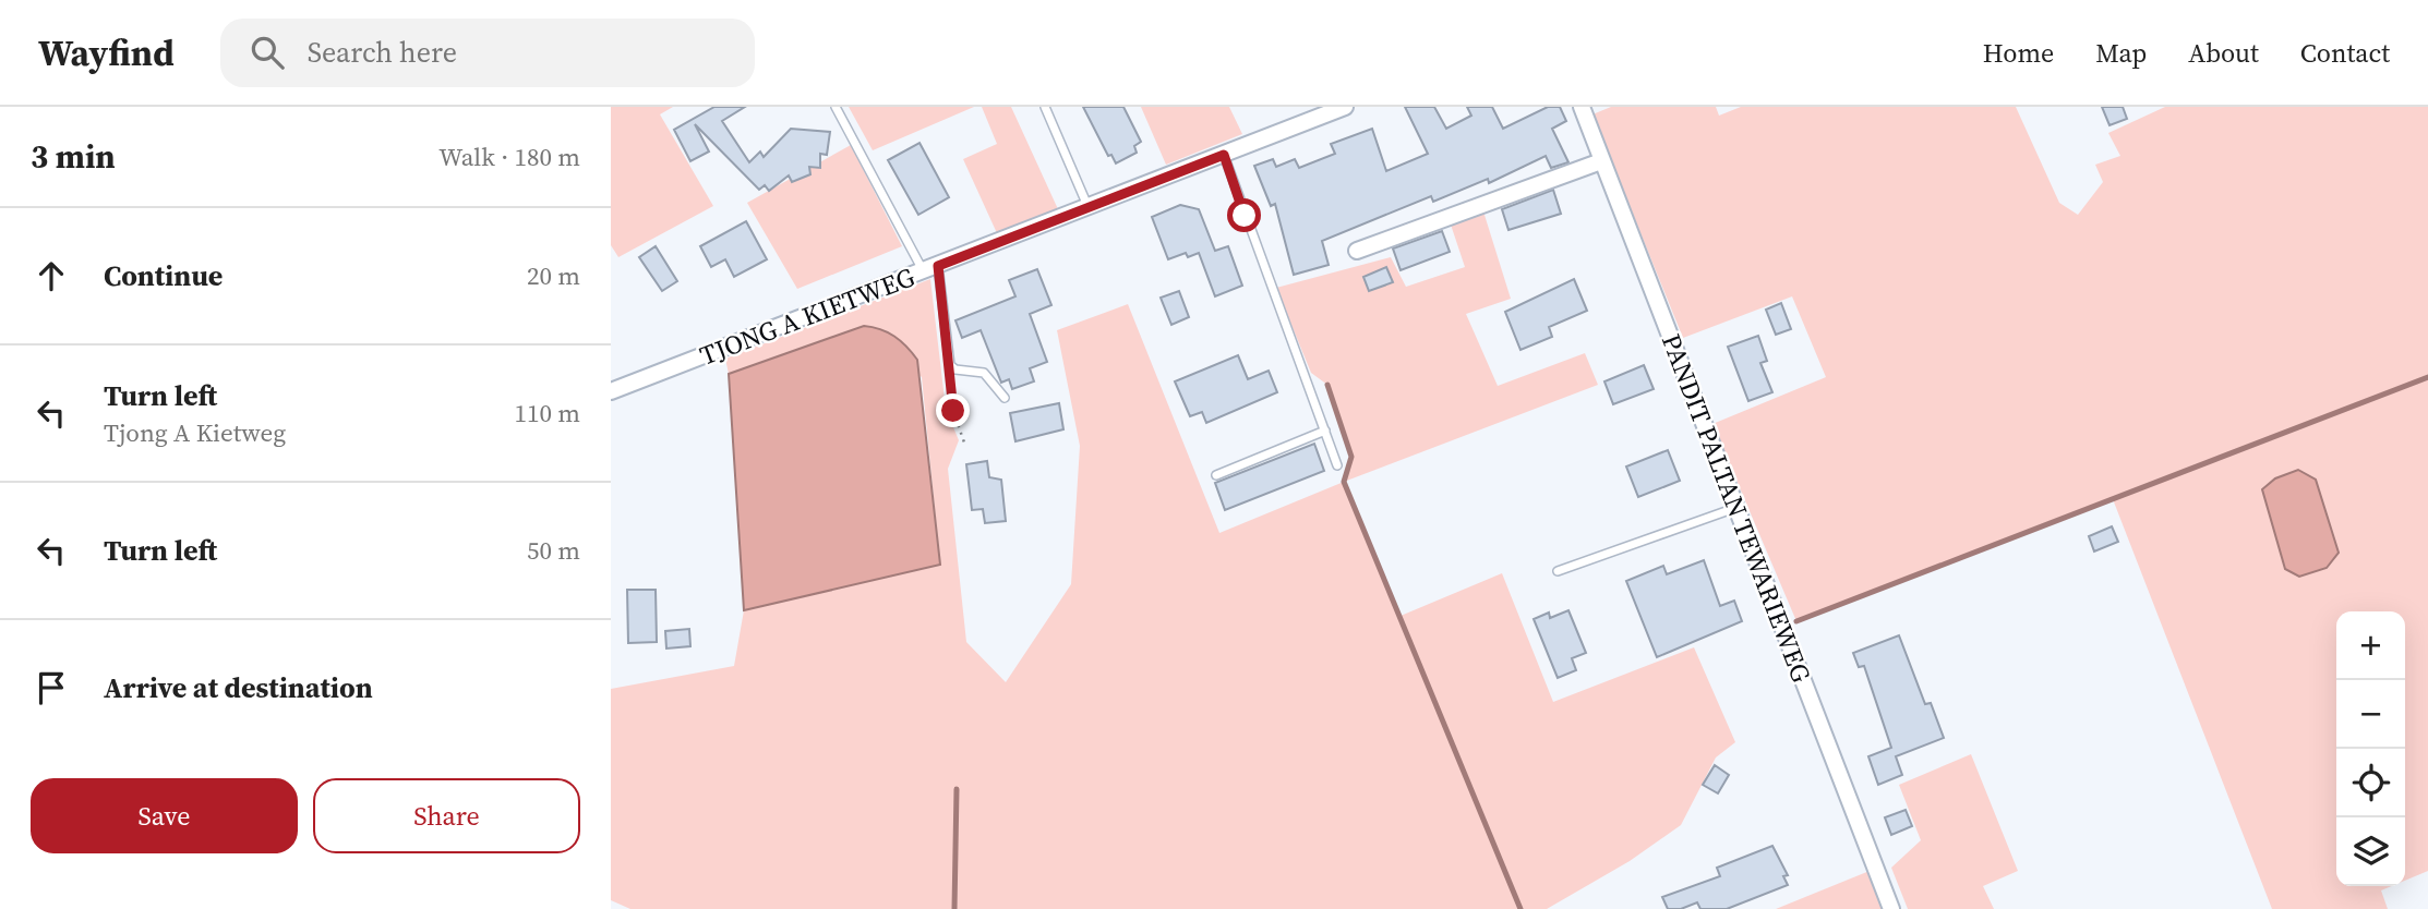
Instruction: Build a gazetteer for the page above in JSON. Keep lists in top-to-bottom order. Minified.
{"streets":{"street":["TJONG A KIETWEG","PANDIT PALTAN TEWARIEWEG"]},"page":{"header":"Wayfind","search":"Search here","nav":["Home","Map","About","Contact"],"heading":["3 min","Walk · 180 m"],"list":[["Continue","20 m"],["Turn left","Tjong A Kietweg","110 m"],["Turn left","50 m"],"Arrive at destination"],"map_buttons":["+","−"],"buttons":["Save","Share"]}}
